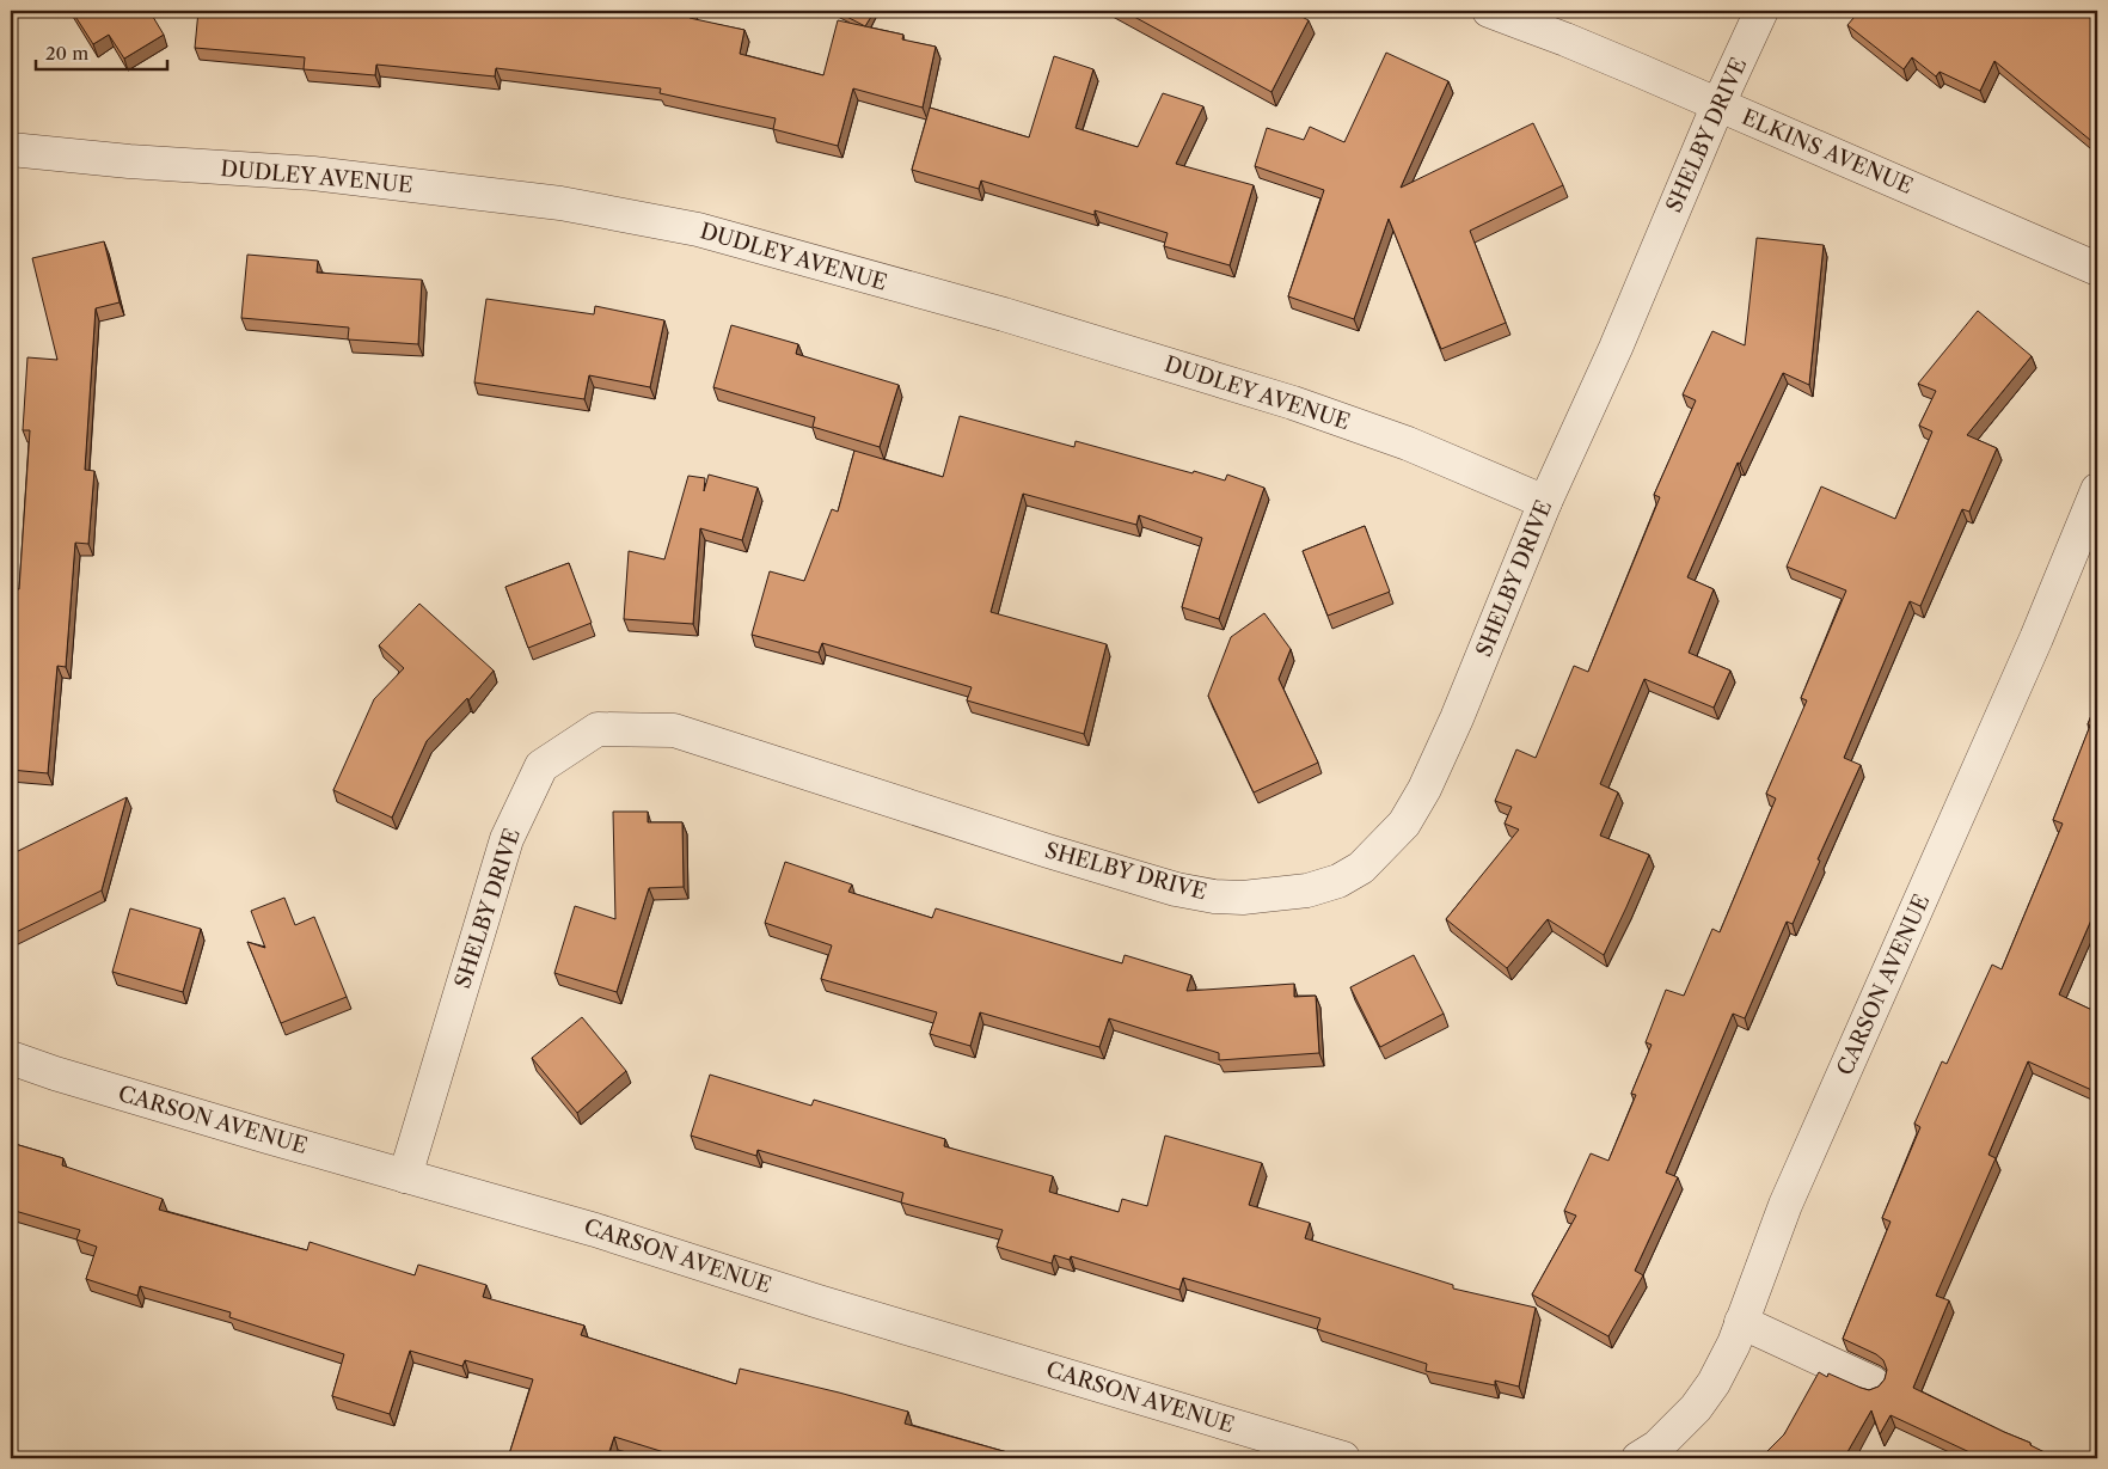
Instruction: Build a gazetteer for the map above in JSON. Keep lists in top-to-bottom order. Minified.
{"streets":{"street":["SHELBY DRIVE","ELKINS AVENUE","DUDLEY AVENUE","CARSON AVENUE"]},"crossings":[["SHELBY DRIVE","ELKINS AVENUE"],["SHELBY DRIVE","DUDLEY AVENUE"],["SHELBY DRIVE","CARSON AVENUE"]],"scale_bar":"20 m"}
